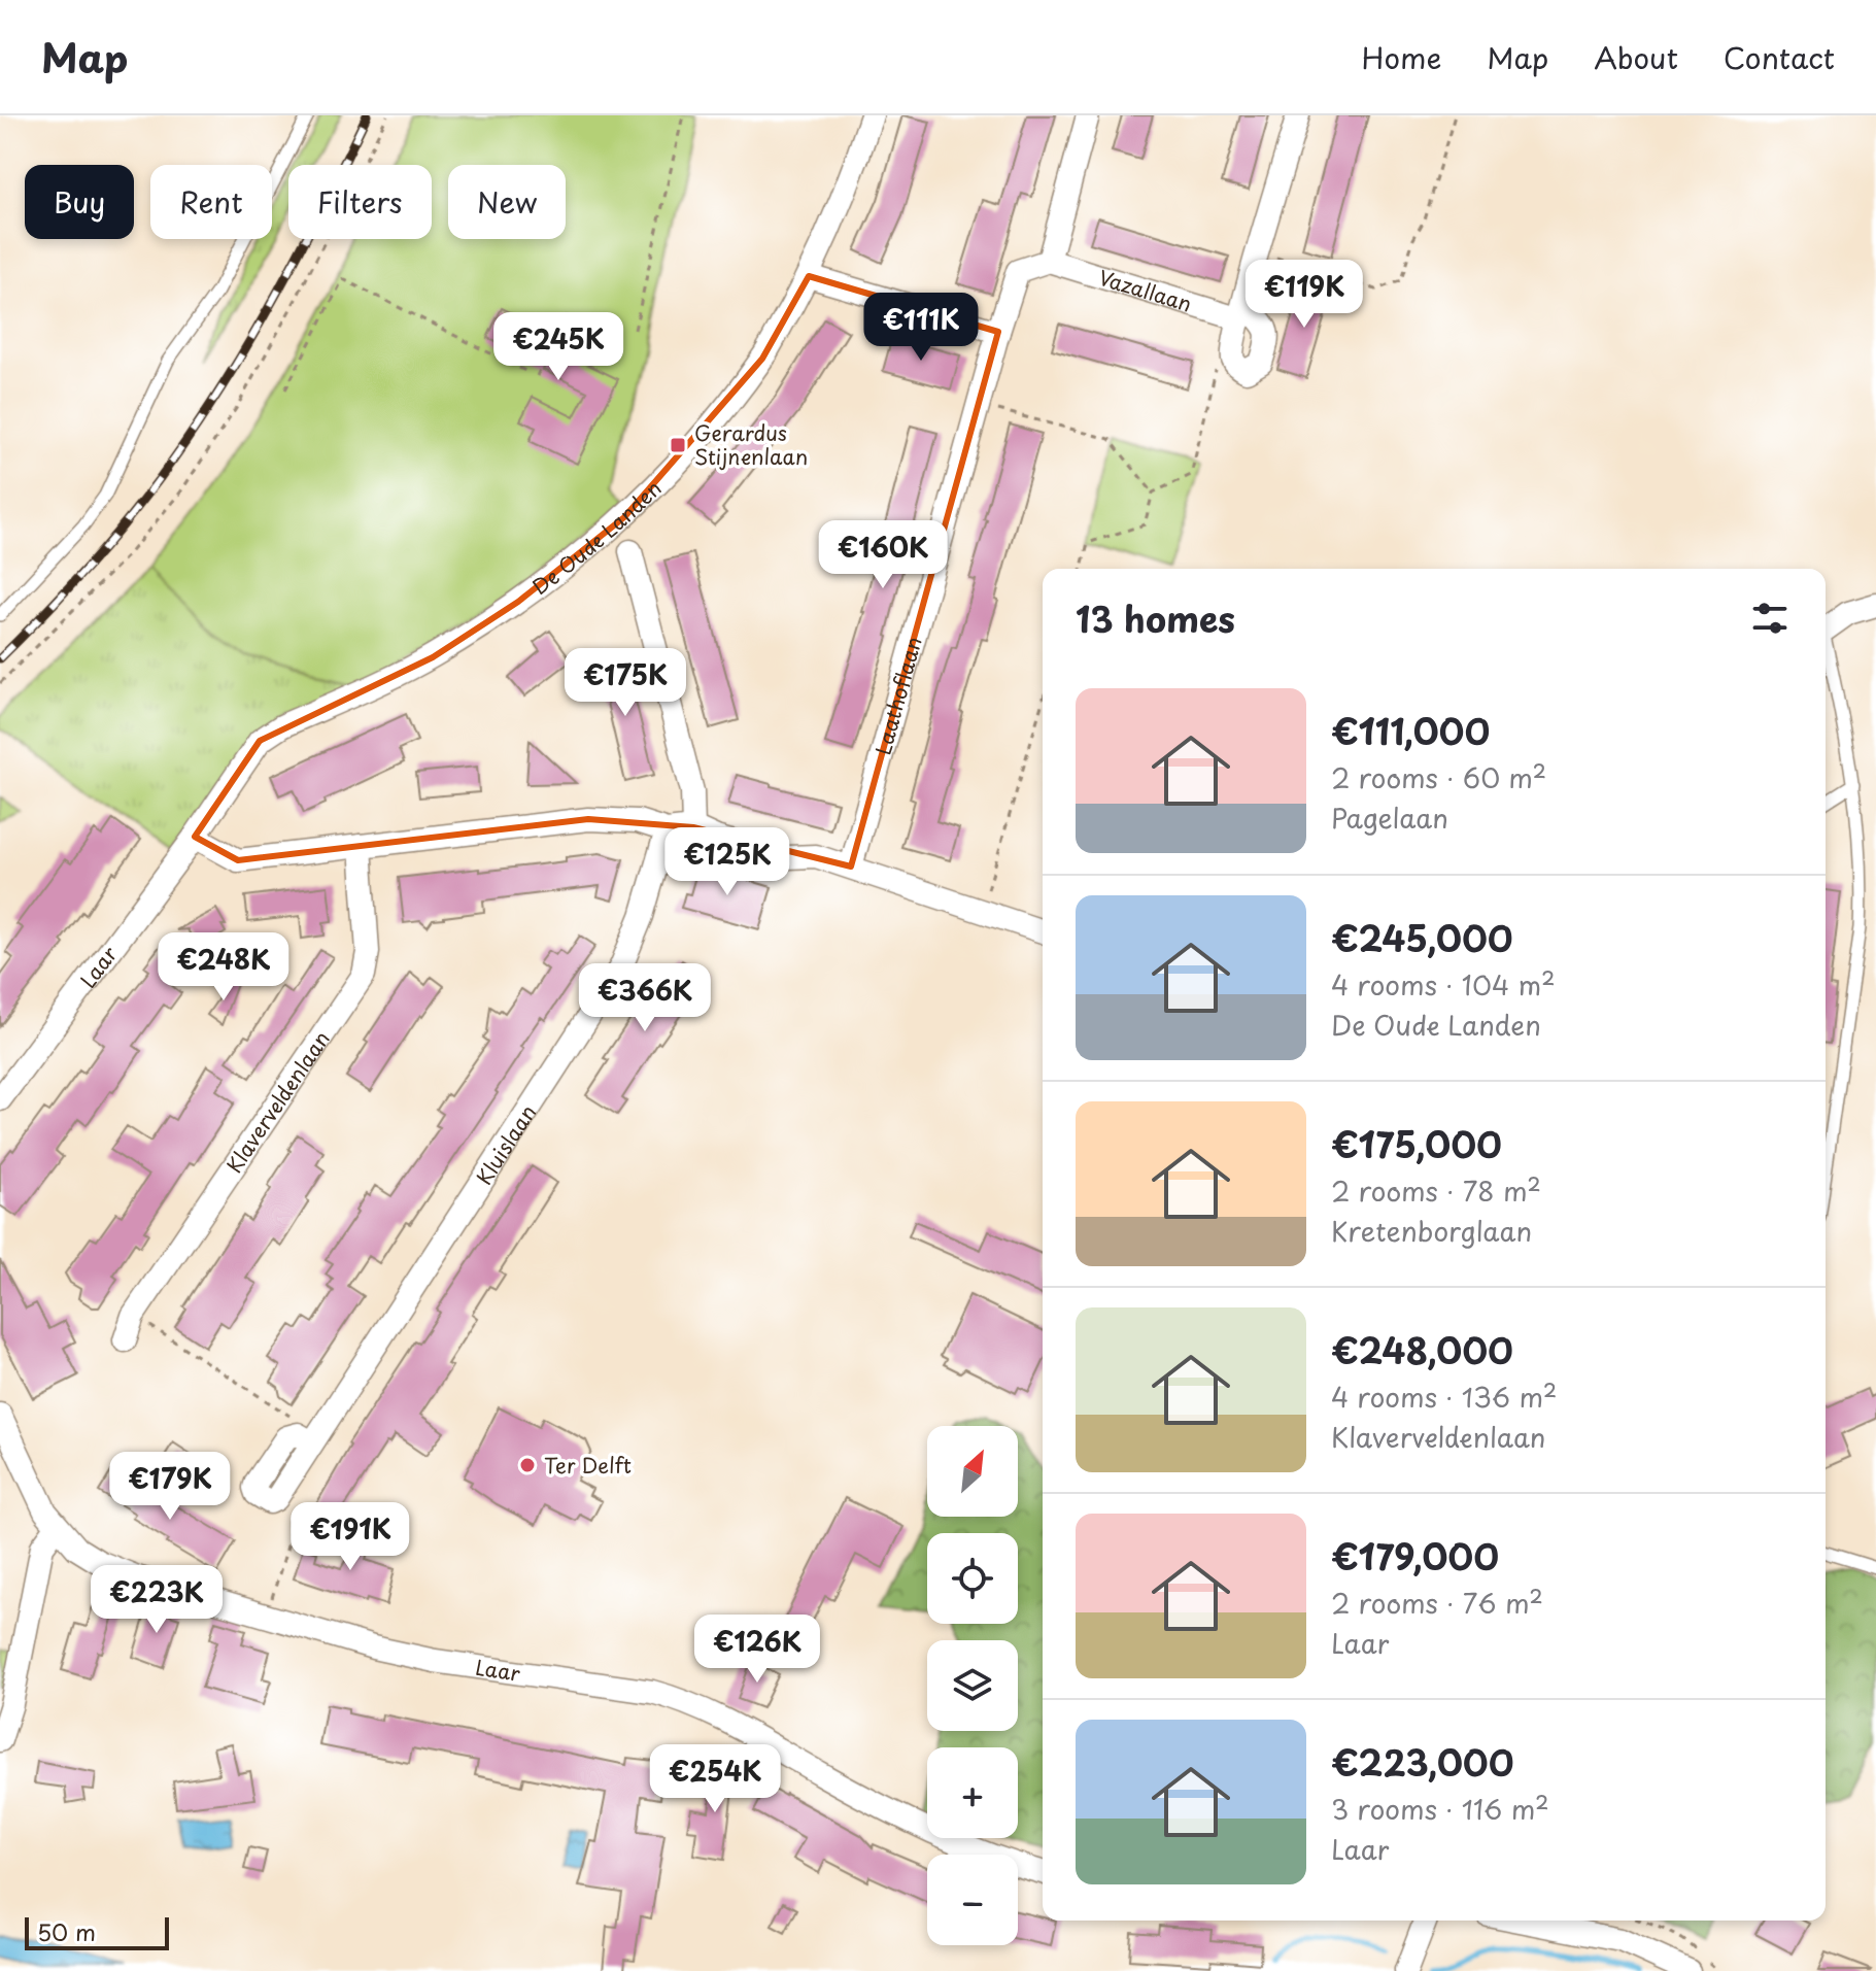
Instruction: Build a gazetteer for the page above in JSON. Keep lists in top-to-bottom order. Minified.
{"streets":{"street":["Vazallaan","De Oude Landen","Laathoflaan","Laar","Klaverveldenlaan","Kluislaan"]},"crossings":[["Vazallaan","Laathoflaan"],["De Oude Landen","Laar"]],"places":{"transit":["Gerardus Stijnenlaan"],"other":["Ter Delft"]},"scale_bar":"50 m","north":"top right","page":{"header":"Map","nav":["Home","Map","About","Contact"],"chip":["Buy","Rent","Filters","New"],"price":["€119K","€111K","€245K","€160K","€175K","€125K","€248K","€366K","€179K","€191K","€223K","€126K","€254K"],"heading":"13 homes","list":[{"name":"€111,000","note":"2 rooms · 60 m² · Pagelaan"},{"name":"€245,000","note":"4 rooms · 104 m² · De Oude Landen"},{"name":"€175,000","note":"2 rooms · 78 m² · Kretenborglaan"},{"name":"€248,000","note":"4 rooms · 136 m² · Klaverveldenlaan"},{"name":"€179,000","note":"2 rooms · 76 m² · Laar"},{"name":"€223,000","note":"3 rooms · 116 m² · Laar"}],"map_buttons":["+","−"],"scale":"50 m"}}
